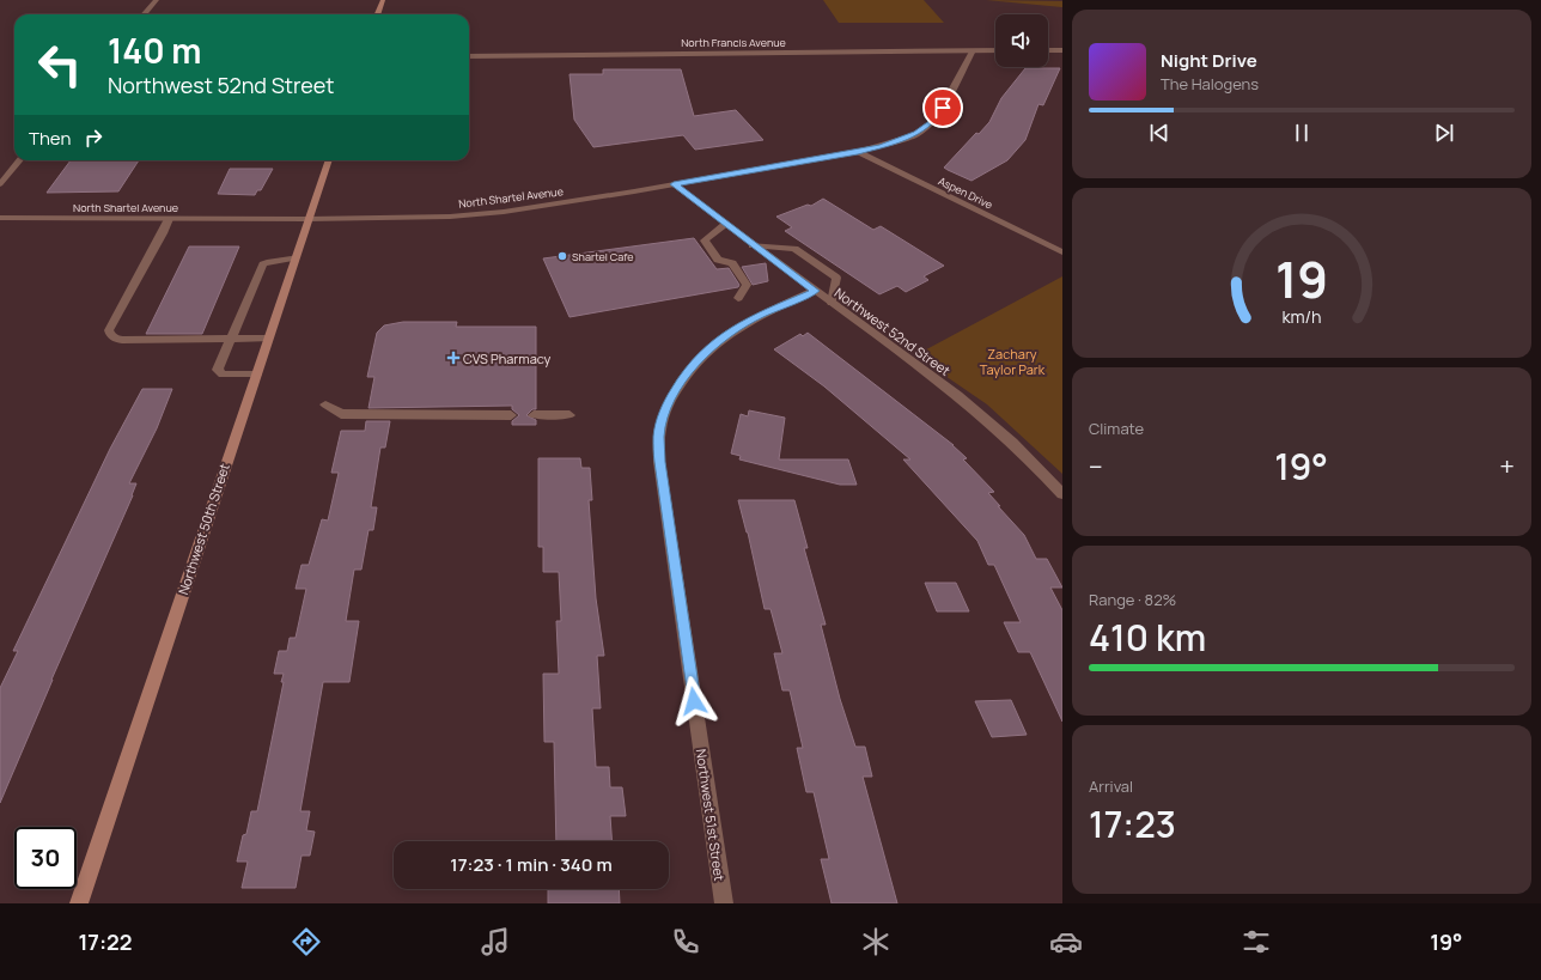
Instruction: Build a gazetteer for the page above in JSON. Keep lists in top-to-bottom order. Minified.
{"streets":{"main road":["Northwest 50th Street"],"street":["North Francis Avenue","Aspen Drive","North Shartel Avenue","Northwest 52nd Street","Northwest 51st Street"]},"crossings":[["North Francis Avenue","North Shartel Avenue"],["Aspen Drive","North Shartel Avenue"],["North Shartel Avenue","Northwest 52nd Street"],["North Shartel Avenue","Northwest 50th Street"],["Northwest 52nd Street","Northwest 51st Street"]],"parks":["Zachary Taylor Park"],"places":{"other":["Shartel Cafe"],"health":["CVS Pharmacy"]},"page":{"turn":["140 m","Northwest 52nd Street"],"song":["Night Drive","The Halogens"],"then":"Then","tile":["Climate",["Range · 82%","410 km"],["Arrival","17:23"]],"heat":["−","19°","+"],"limit":"30","trip":"17:23 · 1 min · 340 m","tabs":["17:22","19°"],"gauge":["19","km/h"]}}
